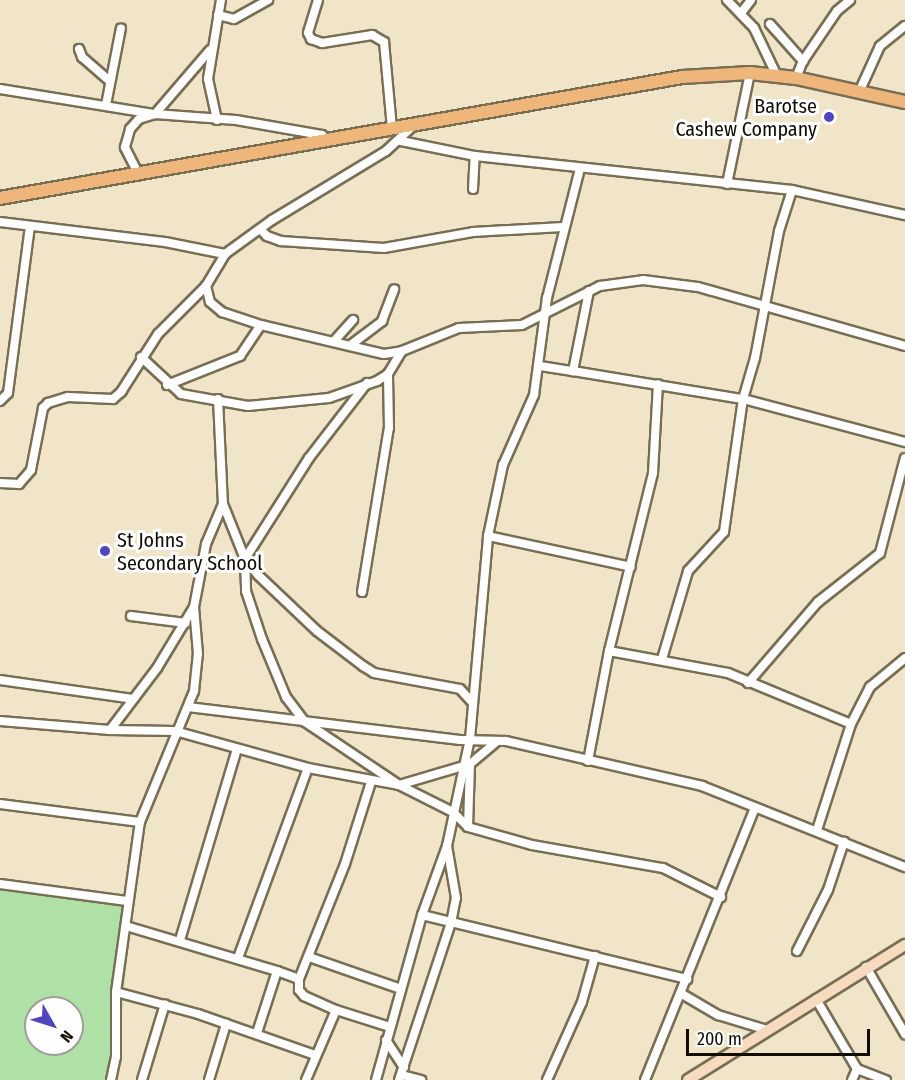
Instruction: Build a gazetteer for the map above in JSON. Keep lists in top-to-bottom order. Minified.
{"places":["Barotse Cashew Company","St Johns Secondary School"],"scale_bar":"200 m","north":"bottom right"}
